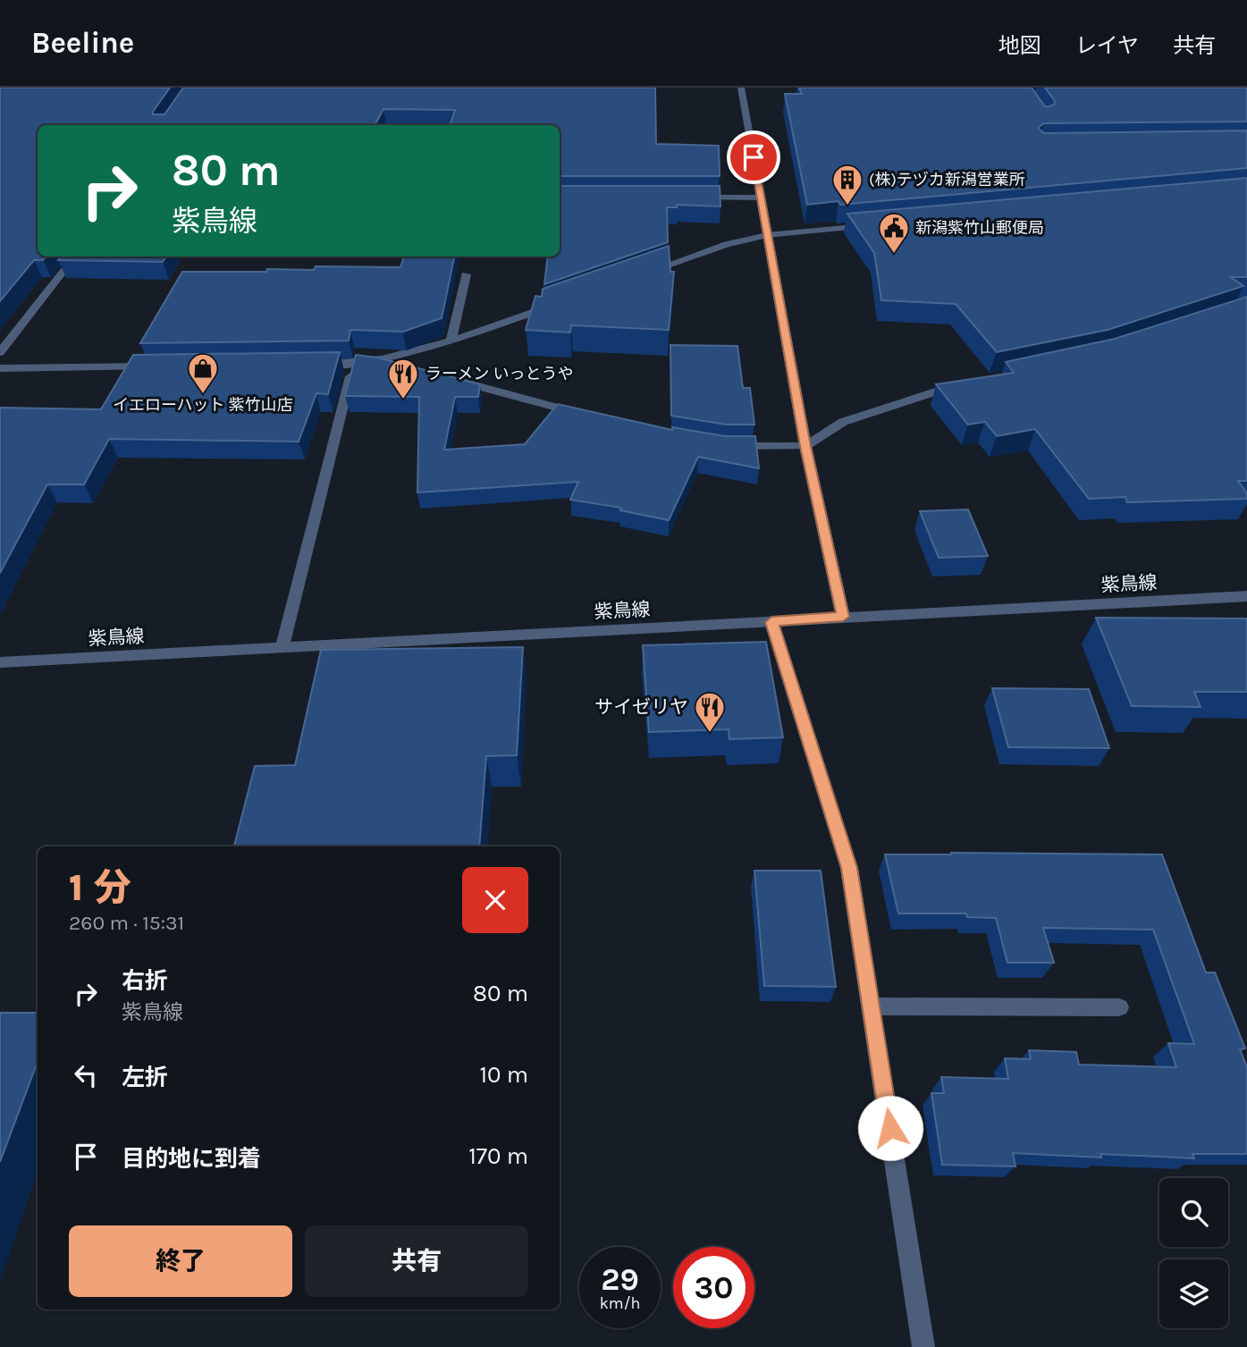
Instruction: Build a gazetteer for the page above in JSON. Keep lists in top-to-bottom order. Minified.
{"streets":{"street":["紫鳥線"]},"places":{"building":["(株)テヅカ新潟営業所"],"public building":["新潟紫竹山郵便局"],"shop":["イエローハット 紫竹山店"],"restaurant":["ラーメン いっとうや","サイゼリヤ"]},"page":{"header":"Beeline","nav":["地図","レイヤ","共有"],"turn":["80 m","紫鳥線"],"heading":["1 分","260 m · 15:31"],"list":[{"name":"右折","note":"紫鳥線","value":"80 m"},{"name":"左折","value":"10 m"},{"name":"目的地に到着","value":"170 m"}],"buttons":["終了","共有"],"speed":"29 km/h","limit":"30"}}
